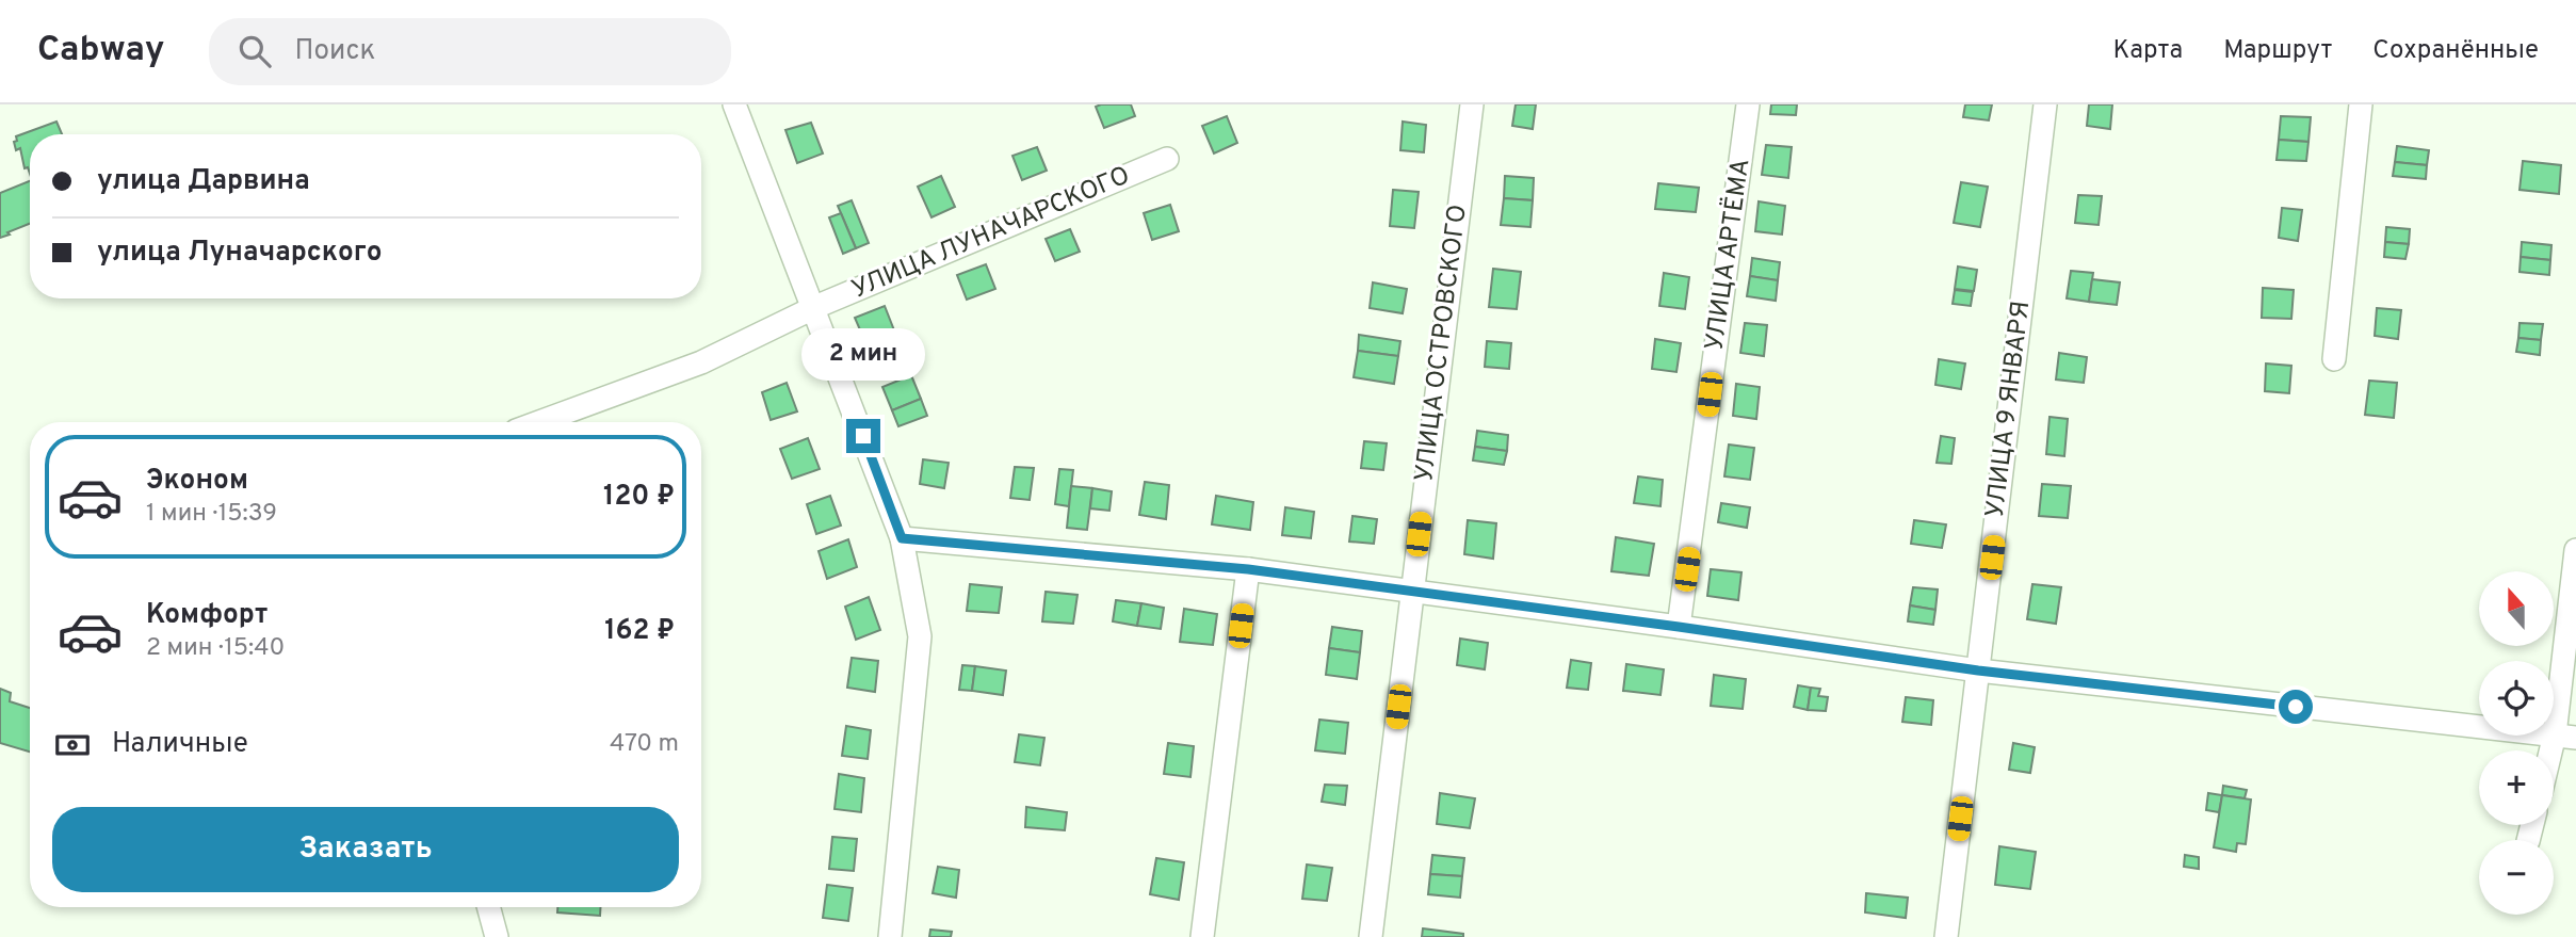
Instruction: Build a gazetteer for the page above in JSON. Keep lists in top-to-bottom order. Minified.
{"streets":{"street":["УЛИЦА ЛУНАЧАРСКОГО","УЛИЦА АРТЁМА","УЛИЦА ОСТРОВСКОГО","УЛИЦА 9 ЯНВАРЯ"]},"north":"top","page":{"header":"Cabway","search":"Поиск","nav":["Карта","Маршрут","Сохранённые"],"banner":["улица Дарвина","улица Луначарского"],"bubble":"2 мин","list":[{"name":"Эконом","note":"1 мин · 15:39","value":"120 ₽"},{"name":"Комфорт","note":"2 мин · 15:40","value":"162 ₽"}],"map_buttons":["+","−"],"pay":["Наличные","470 m"],"buttons":"Заказать"}}
